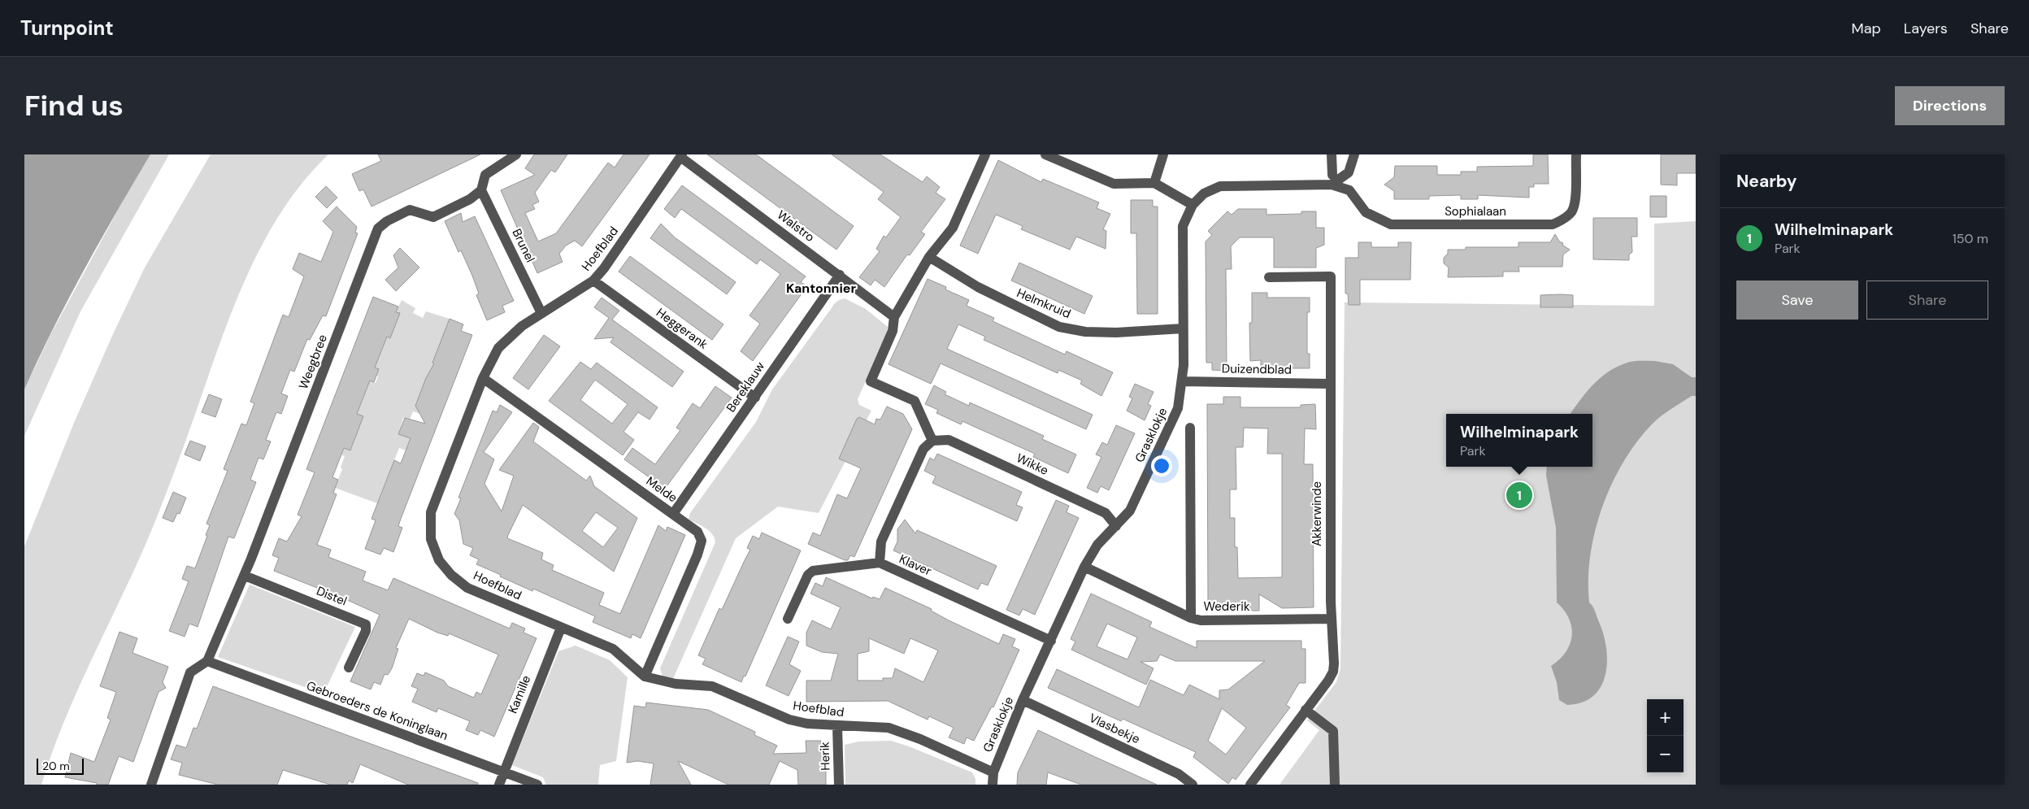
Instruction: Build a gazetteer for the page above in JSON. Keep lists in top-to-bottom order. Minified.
{"streets":{"street":["Sophialaan","Walstro","Brunel","Hoefblad","Helmkruid","Heggerank","Weegbree","Duizendblad","Bereklauw","Grasklokje","Wikke","Melde","Akkerwinde","Klaver","Distel","Wederik","Kamille","Gebroeders de Koninglaan","Vlasbekje","Herik"]},"crossings":[["Sophialaan","Grasklokje"],["Walstro","Hoefblad"],["Walstro","Bereklauw"],["Brunel","Hoefblad"],["Brunel","Weegbree"],["Hoefblad","Heggerank"],["Hoefblad","Grasklokje"],["Hoefblad","Melde"],["Hoefblad","Kamille"],["Hoefblad","Herik"],["Helmkruid","Grasklokje"],["Heggerank","Bereklauw"],["Weegbree","Distel"],["Weegbree","Gebroeders de Koninglaan"],["Duizendblad","Grasklokje"],["Duizendblad","Akkerwinde"],["Bereklauw","Melde"],["Grasklokje","Wikke"],["Grasklokje","Klaver"],["Grasklokje","Wederik"],["Grasklokje","Vlasbekje"],["Akkerwinde","Wederik"],["Kamille","Gebroeders de Koninglaan"]],"districts":["Kantonnier"],"scale_bar":"20 m","page":{"header":"Turnpoint","nav":["Map","Layers","Share"],"buttons":["Directions",["Save","Share"]],"title":"Find us","heading":"Nearby","list":[{"mark":"1","name":"Wilhelminapark","note":"Park","value":"150 m"}],"popup":["Wilhelminapark","Park"],"pins":"1","map_buttons":["+","−"],"scale":"20 m"}}
